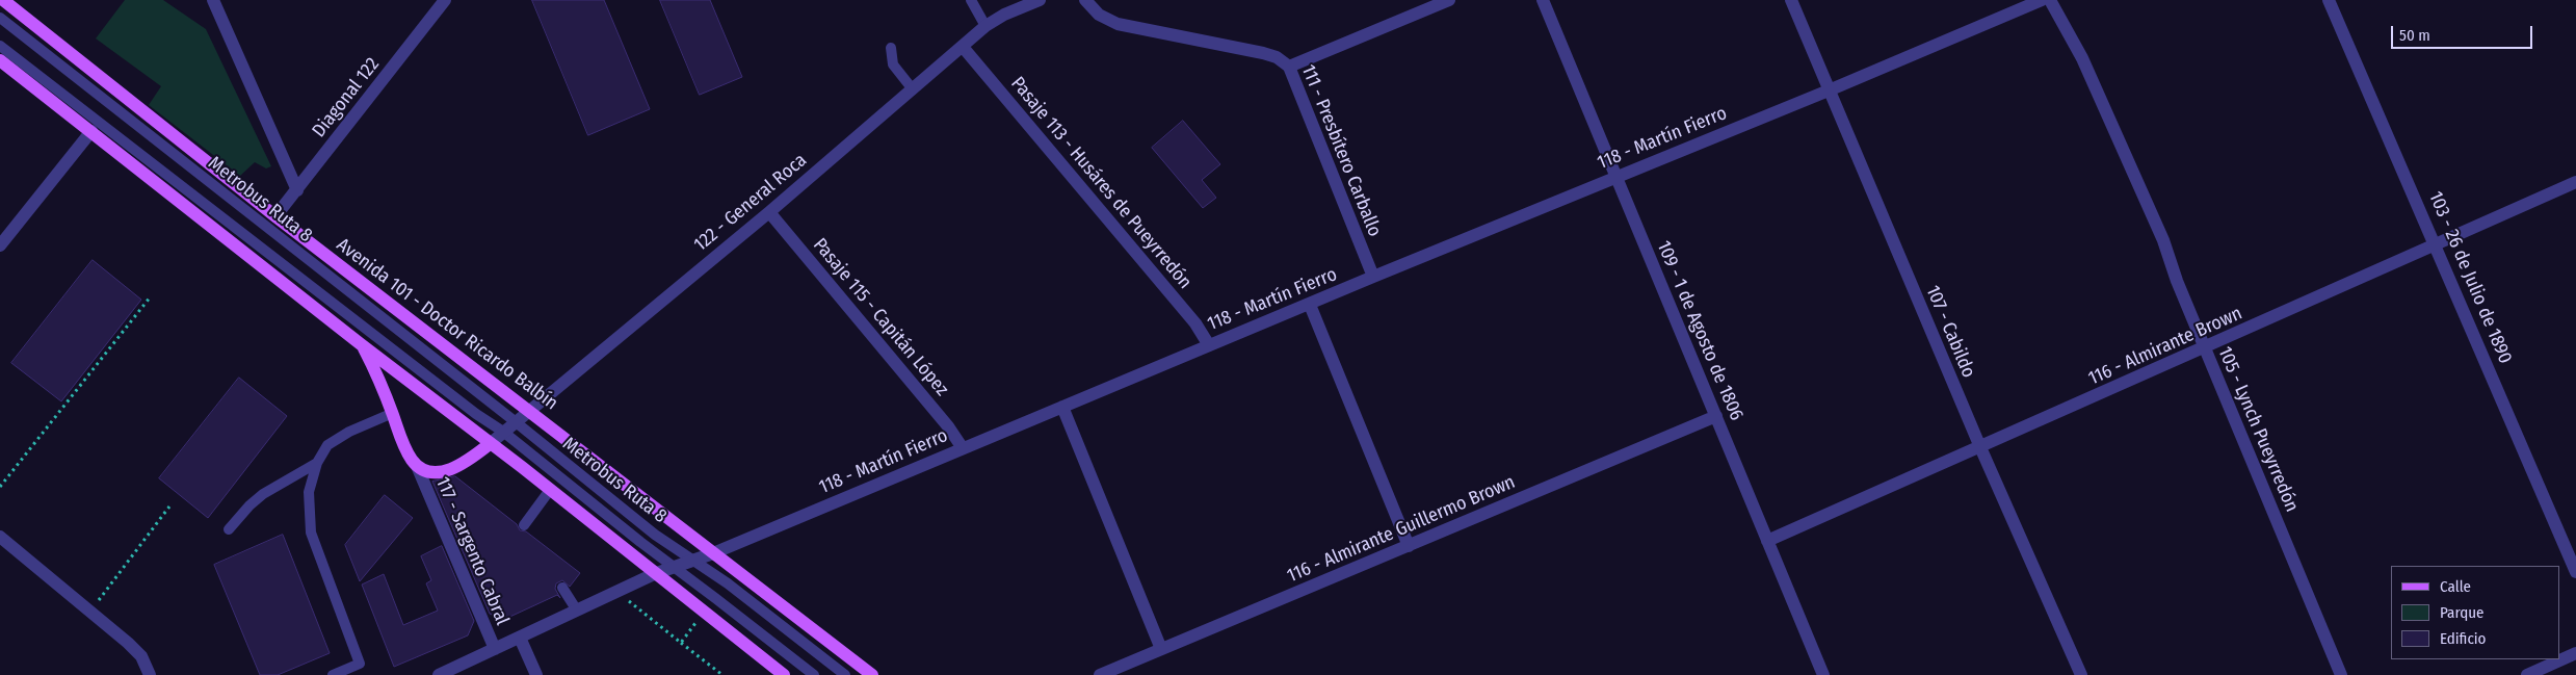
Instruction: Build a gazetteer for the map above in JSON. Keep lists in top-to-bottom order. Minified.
{"streets":{"main road":["Avenida 101 - Doctor Ricardo Balbín"],"street":["Diagonal 122","118 - Martín Fierro","111 - Presbítero Carballo","Pasaje 113 - Husáres de Pueyrredón","122 - General Roca","103 - 26 de Julio de 1890","Pasaje 115 - Capitán López","109 - 1 de Agosto de 1806","107 - Cabildo","116 - Almirante Brown","105 - Lynch Pueyrredón","116 - Almirante Guillermo Brown","117 - Sargento Cabral"],"lane":["Metrobus Ruta 8"]},"crossings":[["Diagonal 122","Avenida 101 - Doctor Ricardo Balbín"],["118 - Martín Fierro","111 - Presbítero Carballo"],["118 - Martín Fierro","Pasaje 113 - Husáres de Pueyrredón"],["118 - Martín Fierro","Metrobus Ruta 8"],["118 - Martín Fierro","Pasaje 115 - Capitán López"],["118 - Martín Fierro","Avenida 101 - Doctor Ricardo Balbín"],["118 - Martín Fierro","109 - 1 de Agosto de 1806"],["118 - Martín Fierro","107 - Cabildo"],["118 - Martín Fierro","117 - Sargento Cabral"],["Pasaje 113 - Husáres de Pueyrredón","122 - General Roca"],["Metrobus Ruta 8","122 - General Roca"],["122 - General Roca","Pasaje 115 - Capitán López"],["122 - General Roca","Avenida 101 - Doctor Ricardo Balbín"],["103 - 26 de Julio de 1890","116 - Almirante Brown"],["109 - 1 de Agosto de 1806","116 - Almirante Brown"],["109 - 1 de Agosto de 1806","116 - Almirante Guillermo Brown"],["107 - Cabildo","116 - Almirante Brown"],["116 - Almirante Brown","105 - Lynch Pueyrredón"]],"legend":["Calle","Parque","Edificio"],"scale_bar":"50 m"}
